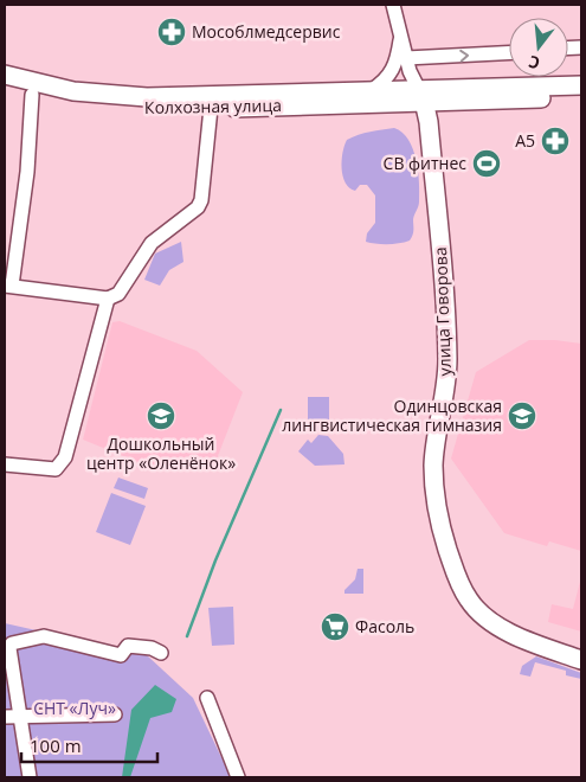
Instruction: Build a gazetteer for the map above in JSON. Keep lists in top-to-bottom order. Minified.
{"streets":{"main road":["Колхозная улица","улица Говорова"]},"crossings":[["Колхозная улица","улица Говорова"]],"parks":["СНТ «Луч»"],"places":{"pharmacy":["Мособлмедсервис","А5"],"sports":["СВ фитнес"],"school or university":["Дошкольный центр «Оленёнок»","Одинцовская лингвистическая гимназия"],"supermarket":["Фасоль"]},"scale_bar":"100 m","north":"bottom"}
